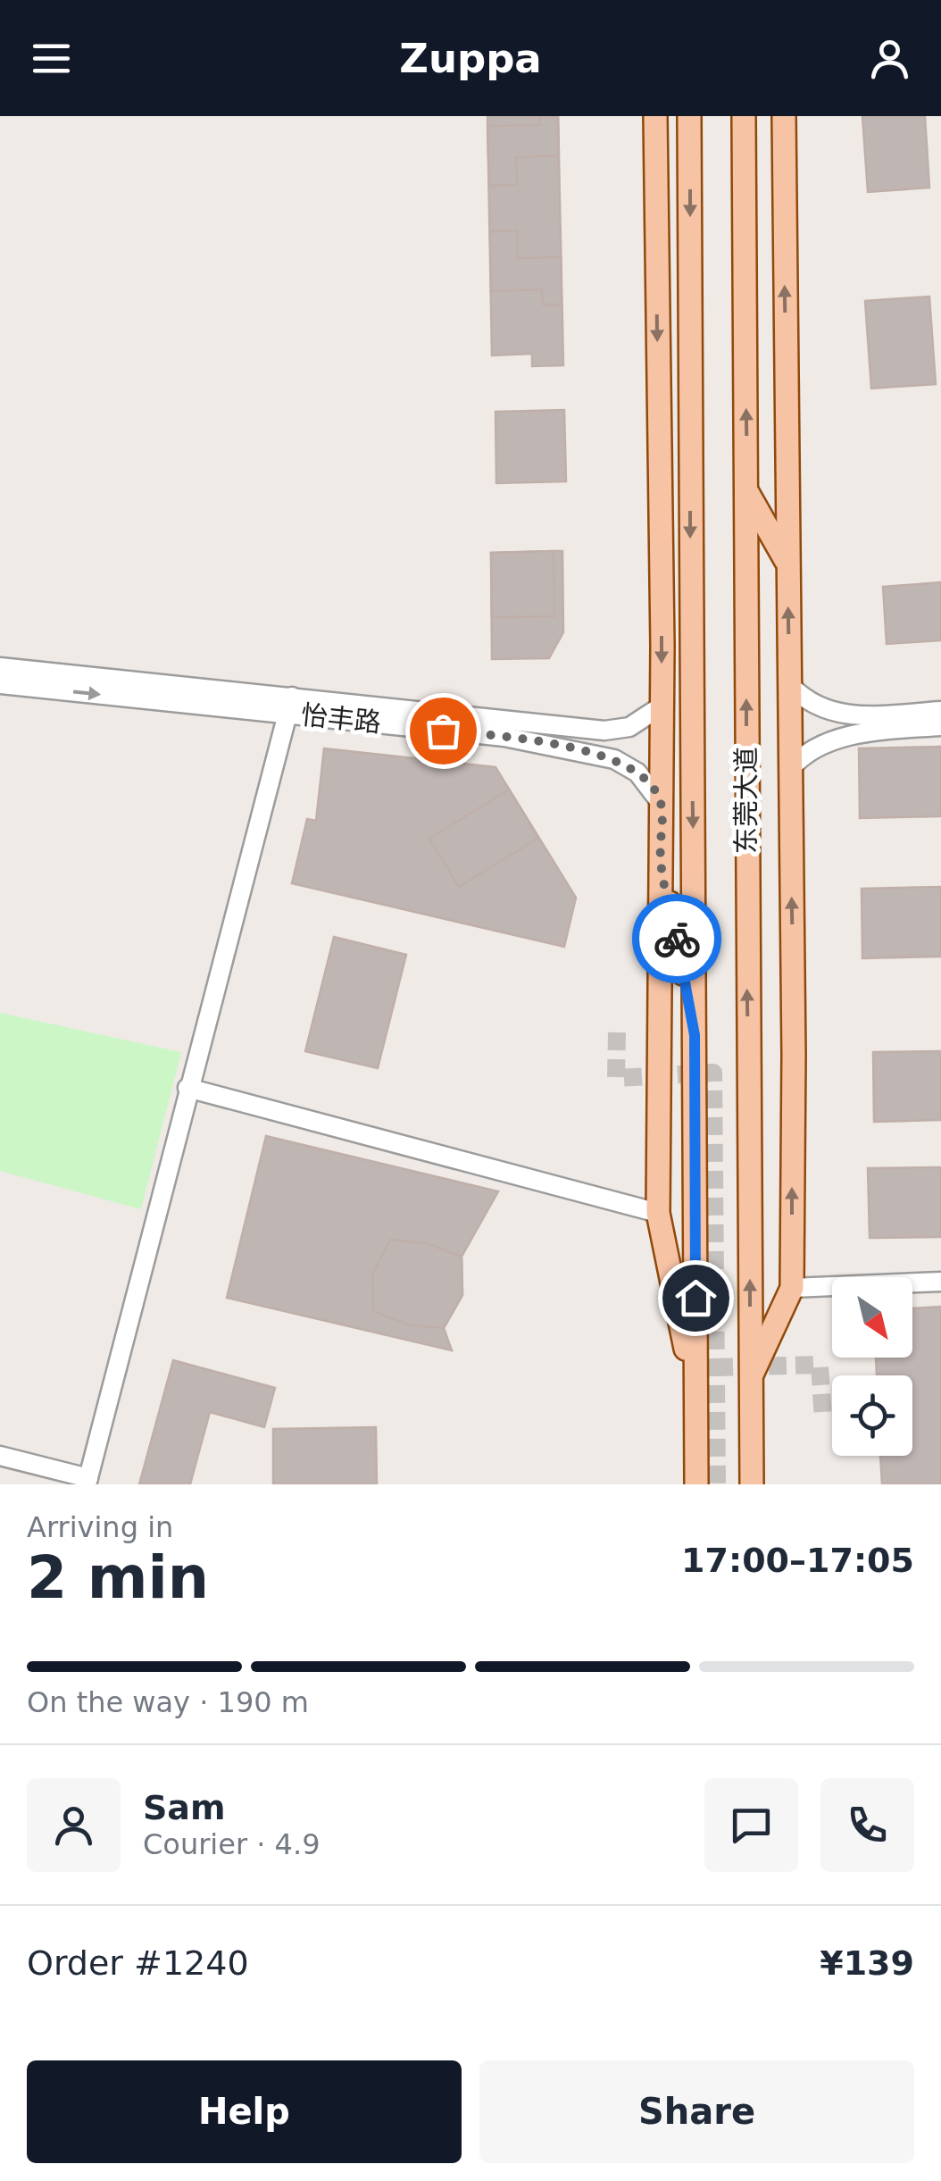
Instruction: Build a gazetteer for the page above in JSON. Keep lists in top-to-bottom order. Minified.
{"streets":{"main road":["东莞大道"],"street":["怡丰路"]},"north":"bottom right","page":{"header":"Zuppa","heading":["2 min","Arriving in","17:00–17:05"],"panel":["Sam","Courier · 4.9","Order #1240","¥139"],"bar":"On the way · 190 m","buttons":["Help","Share"]}}
